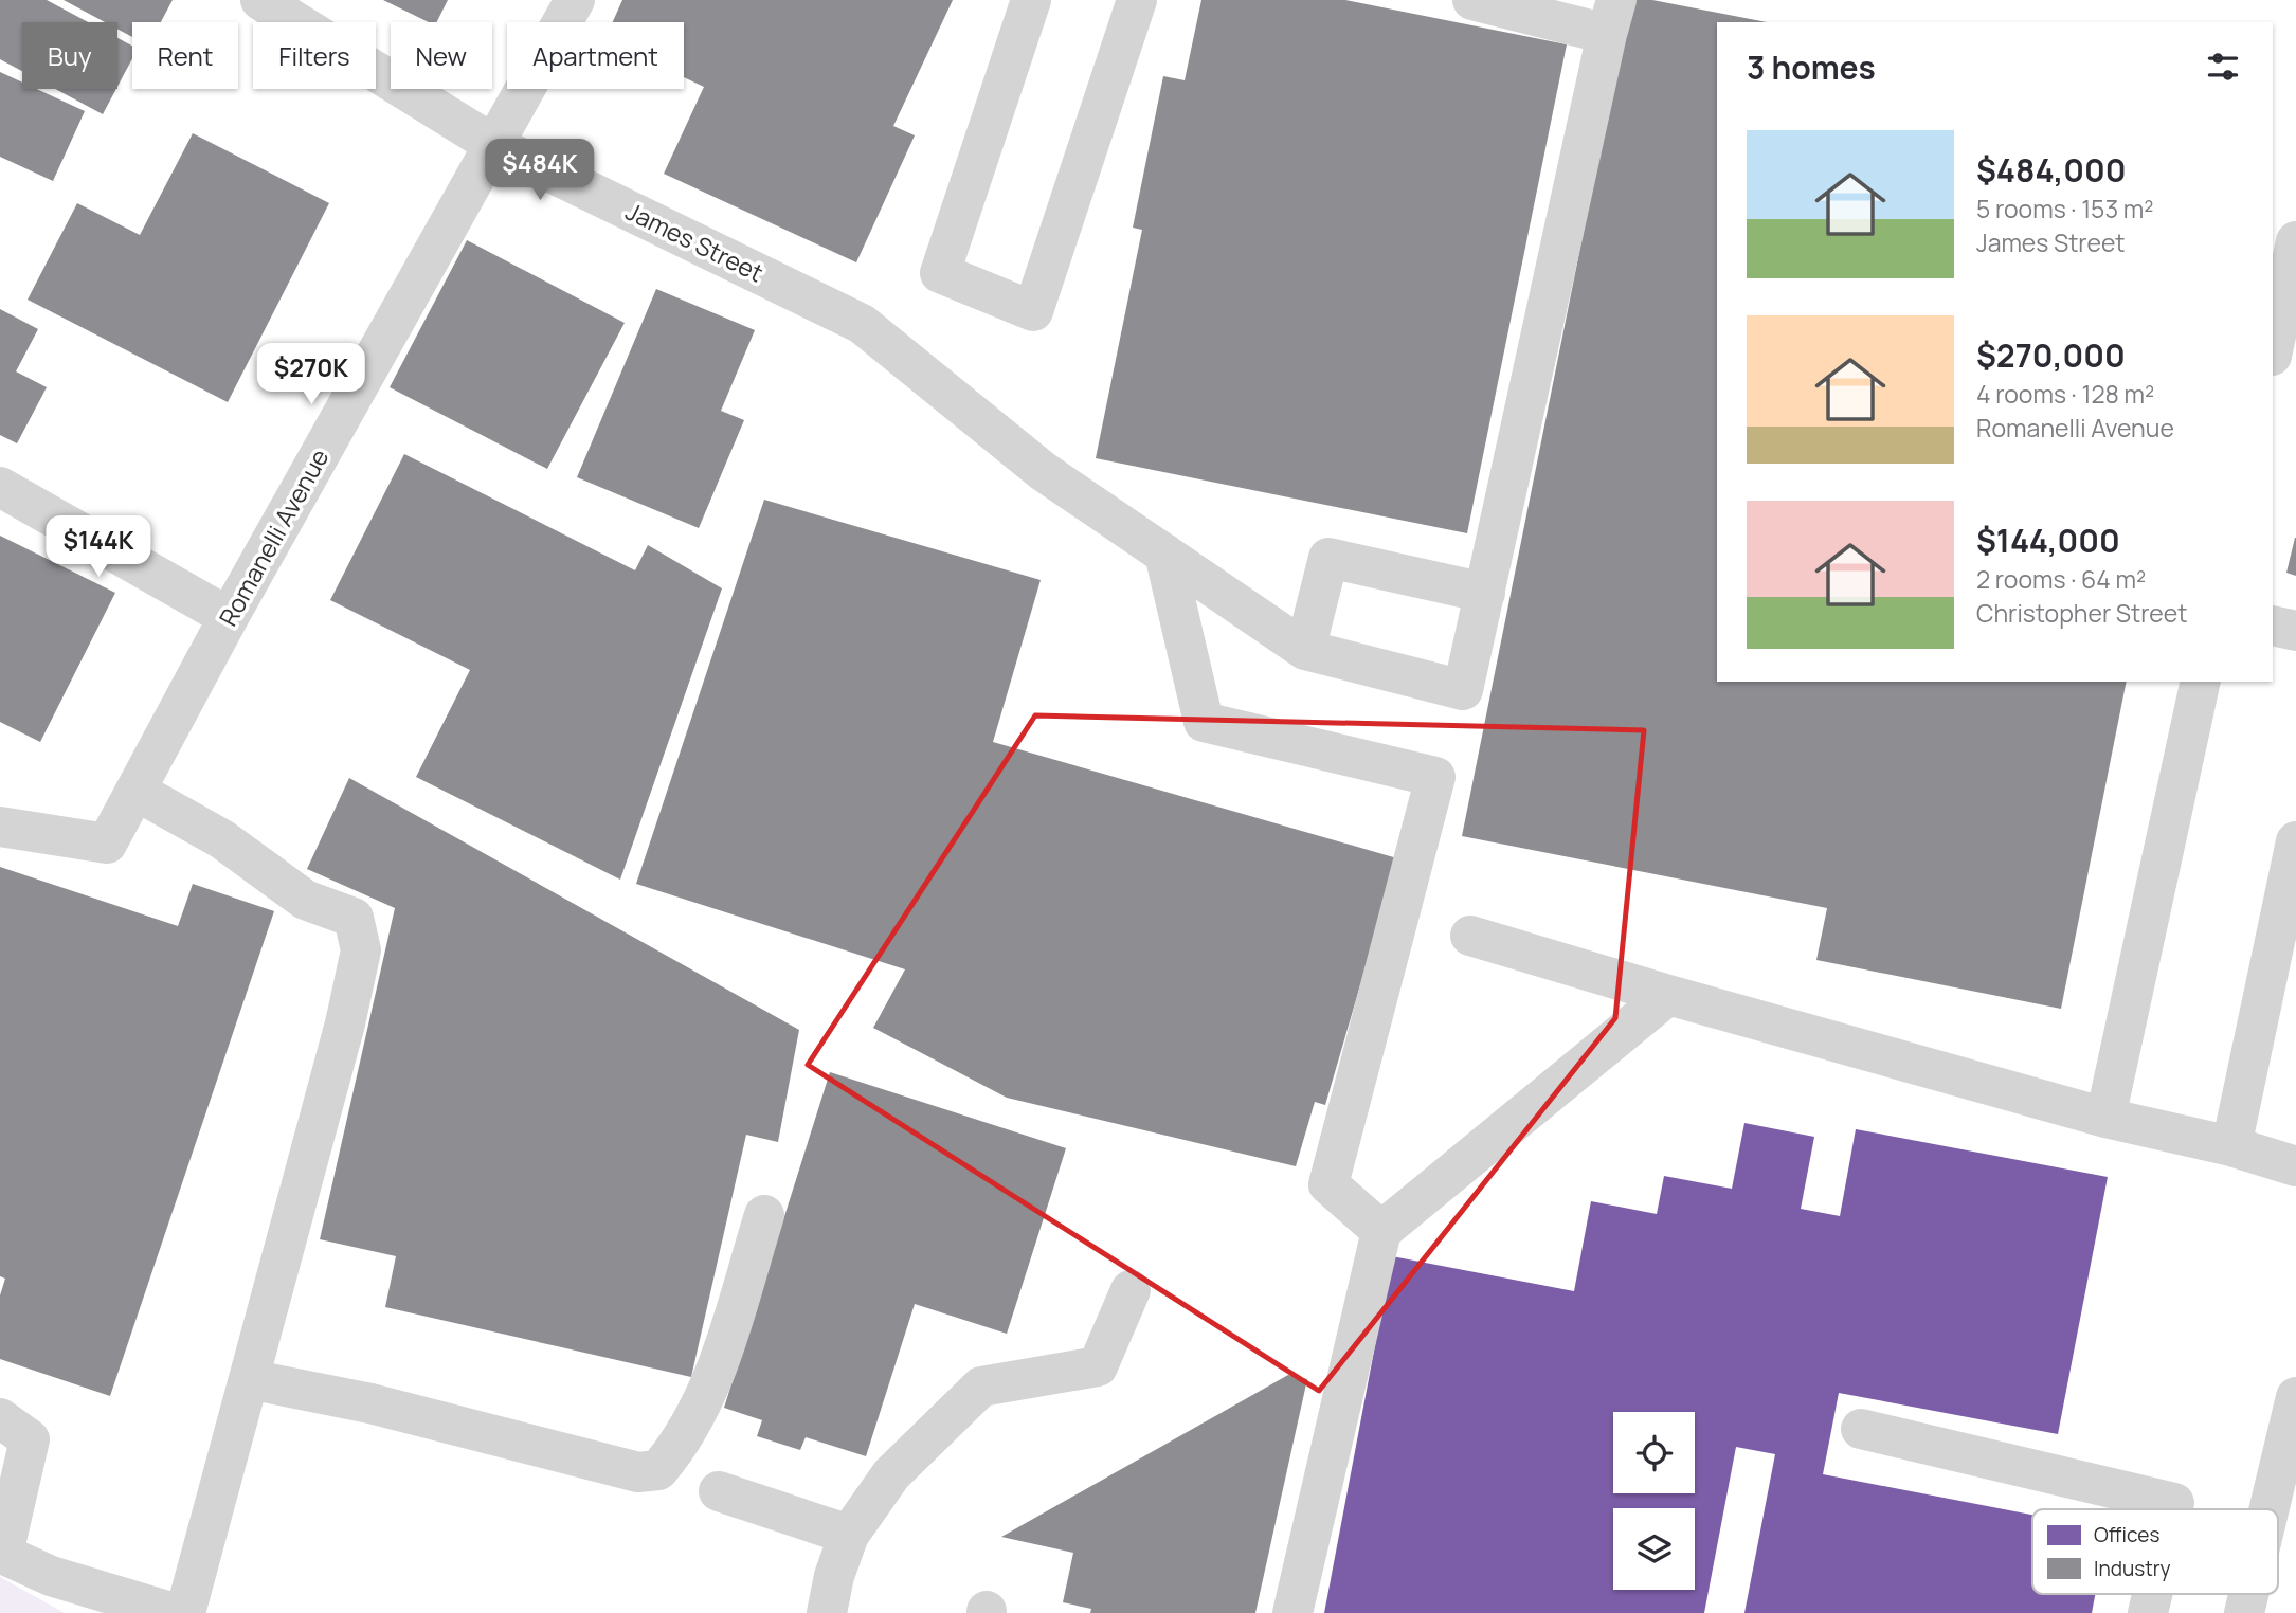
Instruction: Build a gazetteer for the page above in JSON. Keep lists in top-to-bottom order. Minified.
{"streets":{"street":["James Street","Romanelli Avenue"]},"crossings":[["James Street","Romanelli Avenue"]],"legend":["Offices","Industry"],"page":{"chip":["Buy","Rent","Filters","New","Apartment"],"heading":"3 homes","list":[{"name":"$484,000","note":"5 rooms · 153 m² · James Street"},{"name":"$270,000","note":"4 rooms · 128 m² · Romanelli Avenue"},{"name":"$144,000","note":"2 rooms · 64 m² · Christopher Street"}],"price":["$484K","$270K","$144K"]}}
